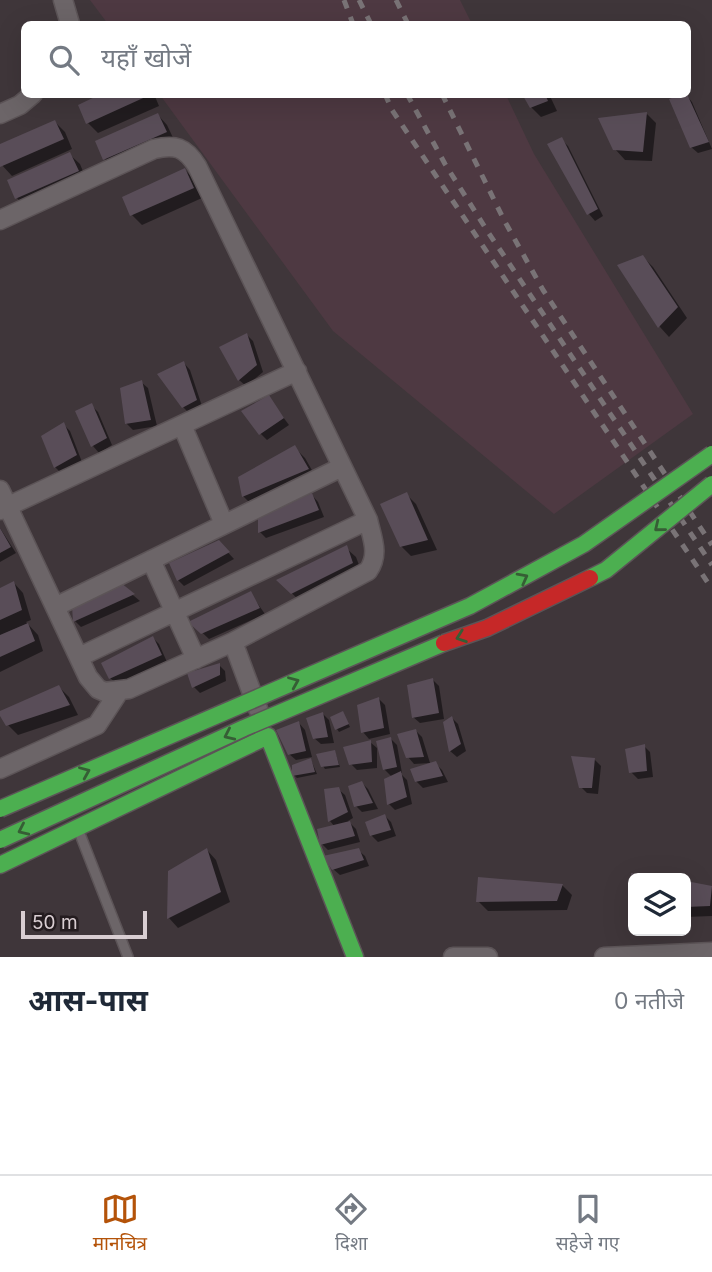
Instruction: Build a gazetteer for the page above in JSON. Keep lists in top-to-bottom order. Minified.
{"scale_bar":"50 m","page":{"search":"यहाँ खोजें","scale":"50 m","heading":["आस-पास","0 नतीजे"],"nav":["मानचित्र","दिशा","सहेजे गए"]}}
